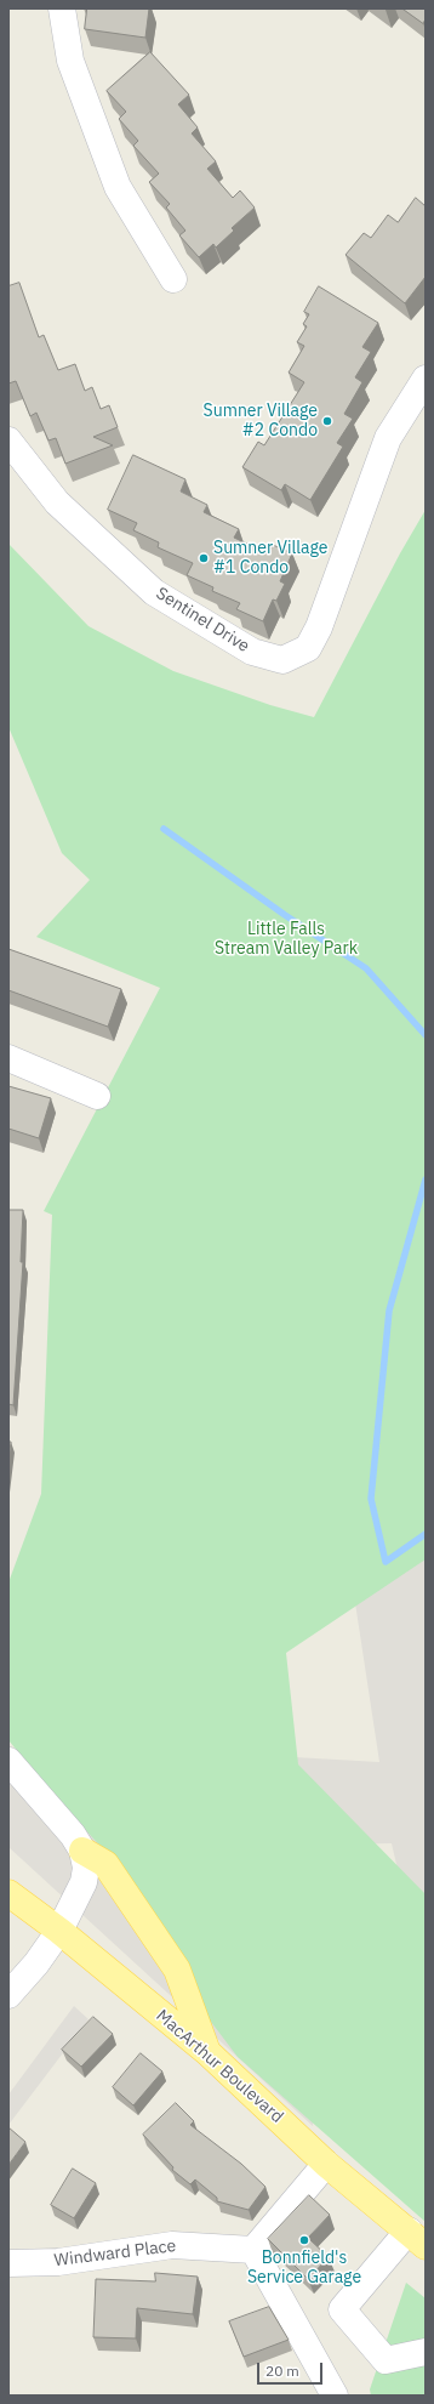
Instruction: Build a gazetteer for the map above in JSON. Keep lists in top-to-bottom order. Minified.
{"streets":{"main road":["MacArthur Boulevard"],"street":["Sentinel Drive","Windward Place"]},"parks":["Little Falls Stream Valley Park"],"places":["Sumner Village #2 Condo","Sumner Village #1 Condo","Bonnfield's Service Garage"],"scale_bar":"20 m"}
